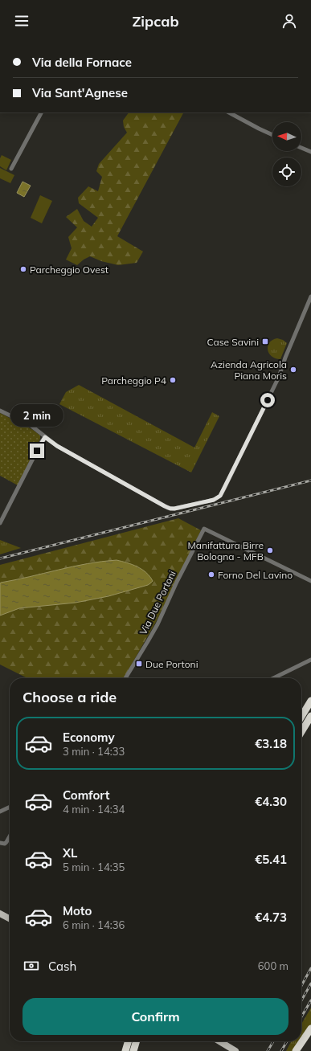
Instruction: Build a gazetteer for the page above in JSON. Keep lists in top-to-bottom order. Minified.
{"streets":{"street":["Via Due Portoni"]},"places":{"other":["Parcheggio Ovest","Azienda Agricola Piana Moris","Parcheggio P4","Manifattura Birre Bologna - MFB","Forno Del Lavino"],"transit":["Case Savini","Due Portoni"]},"north":"left","page":{"header":"Zipcab","banner":["Via della Fornace","Via Sant'Agnese"],"bubble":"2 min","heading":"Choose a ride","list":[{"name":"Economy","note":"3 min · 14:33","value":"€3.18"},{"name":"Comfort","note":"4 min · 14:34","value":"€4.30"},{"name":"XL","note":"5 min · 14:35","value":"€5.41"},{"name":"Moto","note":"6 min · 14:36","value":"€4.73"}],"pay":["Cash","600 m"],"buttons":"Confirm"}}
